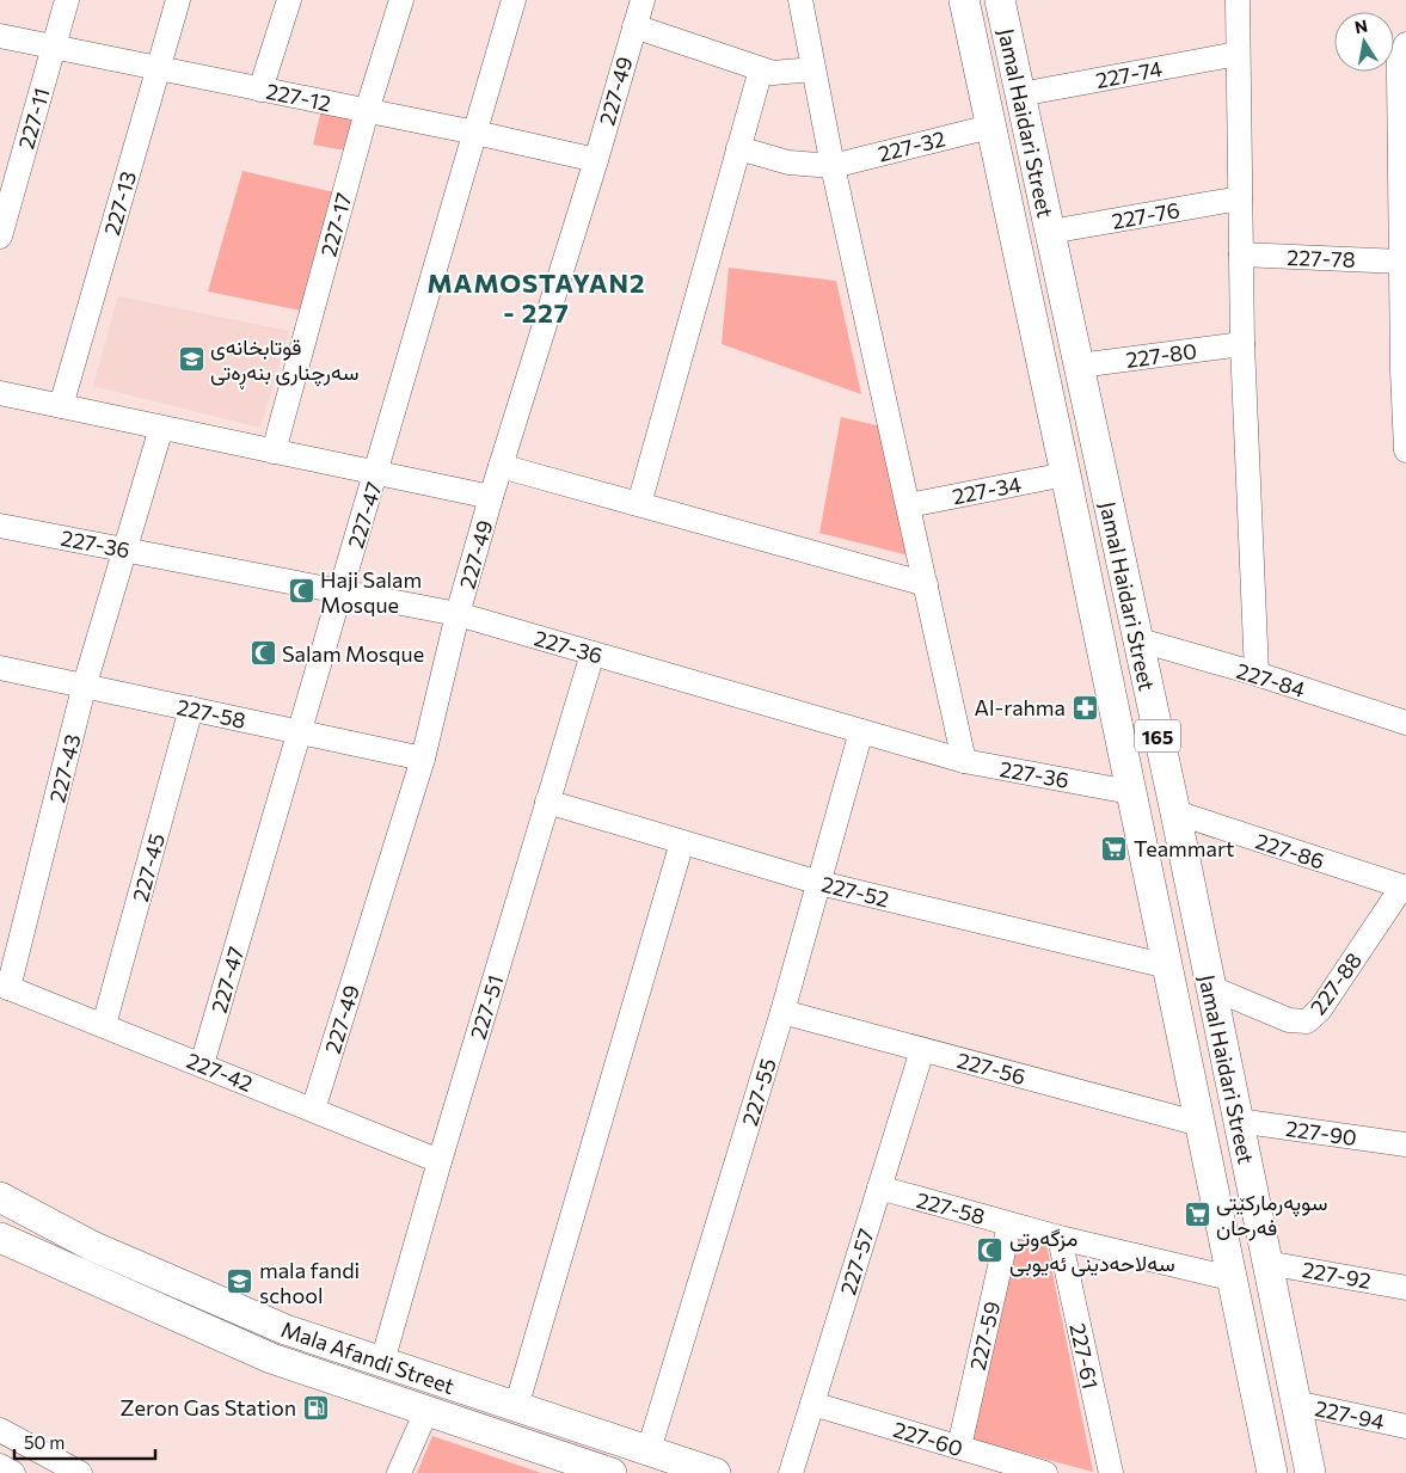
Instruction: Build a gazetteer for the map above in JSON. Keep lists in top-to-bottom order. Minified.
{"streets":{"main road":["Jamal Haidari Street","165","Mala Afandi Street"],"street":["227-74","227-49","227-12","227-11","227-32","227-13","227-76","227-17","227-78","227-80","227-34","227-47","227-36","227-84","227-58","227-43","227-86","227-45","227-52","227-88","227-51","227-56","227-42","227-55","227-90","227-57","227-92","227-59","227-61","227-94","227-60"]},"crossings":[["227-74","Jamal Haidari Street"],["227-49","227-12"],["227-49","227-36"],["227-49","227-58"],["227-49","227-42"],["227-12","227-11"],["227-12","227-13"],["227-12","227-17"],["227-12","227-47"],["Jamal Haidari Street","227-32"],["Jamal Haidari Street","227-76"],["Jamal Haidari Street","227-80"],["Jamal Haidari Street","227-34"],["Jamal Haidari Street","227-36"],["Jamal Haidari Street","227-84"],["Jamal Haidari Street","227-58"],["Jamal Haidari Street","227-86"],["Jamal Haidari Street","227-52"],["Jamal Haidari Street","227-88"],["Jamal Haidari Street","227-56"],["Jamal Haidari Street","227-90"],["Jamal Haidari Street","227-92"],["Jamal Haidari Street","227-94"],["227-47","227-36"],["227-47","227-58"],["227-47","227-42"],["227-36","227-43"],["227-36","227-51"],["227-36","227-55"],["227-58","227-43"],["227-58","227-45"],["227-58","227-57"],["227-58","227-59"],["227-58","227-61"],["227-43","227-42"],["227-86","227-88"],["227-45","227-42"],["227-52","227-51"],["227-52","227-55"],["227-51","227-42"],["227-51","Mala Afandi Street"],["227-56","227-55"],["227-56","227-57"],["227-55","Mala Afandi Street"],["227-57","227-60"],["227-59","227-60"]],"districts":["MAMOSTAYAN2 - 227"],"places":{"school or university":["قوتابخانەی سەرچناری بنەڕەتی","mala fandi school"],"mosque":["Haji Salam Mosque","Salam Mosque","مزگەوتی سەلاحەدینی ئەیوبی"],"pharmacy":["Al-rahma"],"supermarket":["Teammart","سوپەرمارکێتی فەرحان"],"fuel station":["Zeron Gas Station"]},"scale_bar":"50 m","north":"top"}
